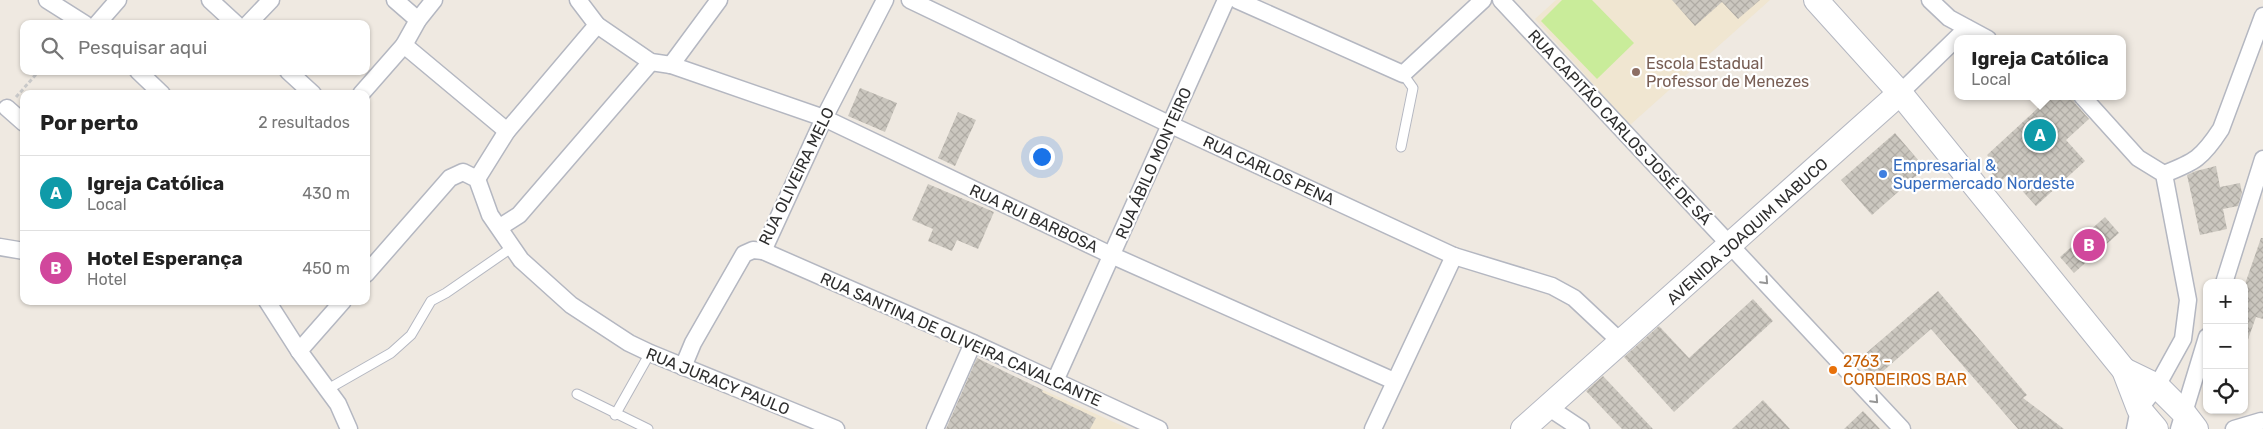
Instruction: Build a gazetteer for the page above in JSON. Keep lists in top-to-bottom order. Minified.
{"streets":{"main road":["AVENIDA JOAQUIM NABUCO"],"street":["RUA CAPITÃO CARLOS JOSÉ DE SÁ","RUA ÁBILO MONTEIRO","RUA CARLOS PENA","RUA OLIVEIRA MELO","RUA RUI BARBOSA","RUA SANTINA DE OLIVEIRA CAVALCANTE","RUA JURACY PAULO"]},"crossings":[["RUA CAPITÃO CARLOS JOSÉ DE SÁ","AVENIDA JOAQUIM NABUCO"],["RUA ÁBILO MONTEIRO","RUA CARLOS PENA"],["RUA ÁBILO MONTEIRO","RUA RUI BARBOSA"],["RUA ÁBILO MONTEIRO","RUA SANTINA DE OLIVEIRA CAVALCANTE"],["RUA CARLOS PENA","AVENIDA JOAQUIM NABUCO"],["RUA OLIVEIRA MELO","RUA RUI BARBOSA"],["RUA OLIVEIRA MELO","RUA SANTINA DE OLIVEIRA CAVALCANTE"],["RUA OLIVEIRA MELO","RUA JURACY PAULO"]],"one_way":["RUA CAPITÃO CARLOS JOSÉ DE SÁ"],"places":["Escola Estadual Professor de Menezes","Empresarial & Supermercado Nordeste","2763 - CORDEIROS BAR"],"page":{"search":"Pesquisar aqui","popup":["Igreja Católica","Local"],"heading":["Por perto","2 resultados"],"pins":["A","B"],"list":[{"mark":"A","name":"Igreja Católica","note":"Local","value":"430 m"},{"mark":"B","name":"Hotel Esperança","note":"Hotel","value":"450 m"}],"map_buttons":["+","−"]}}
